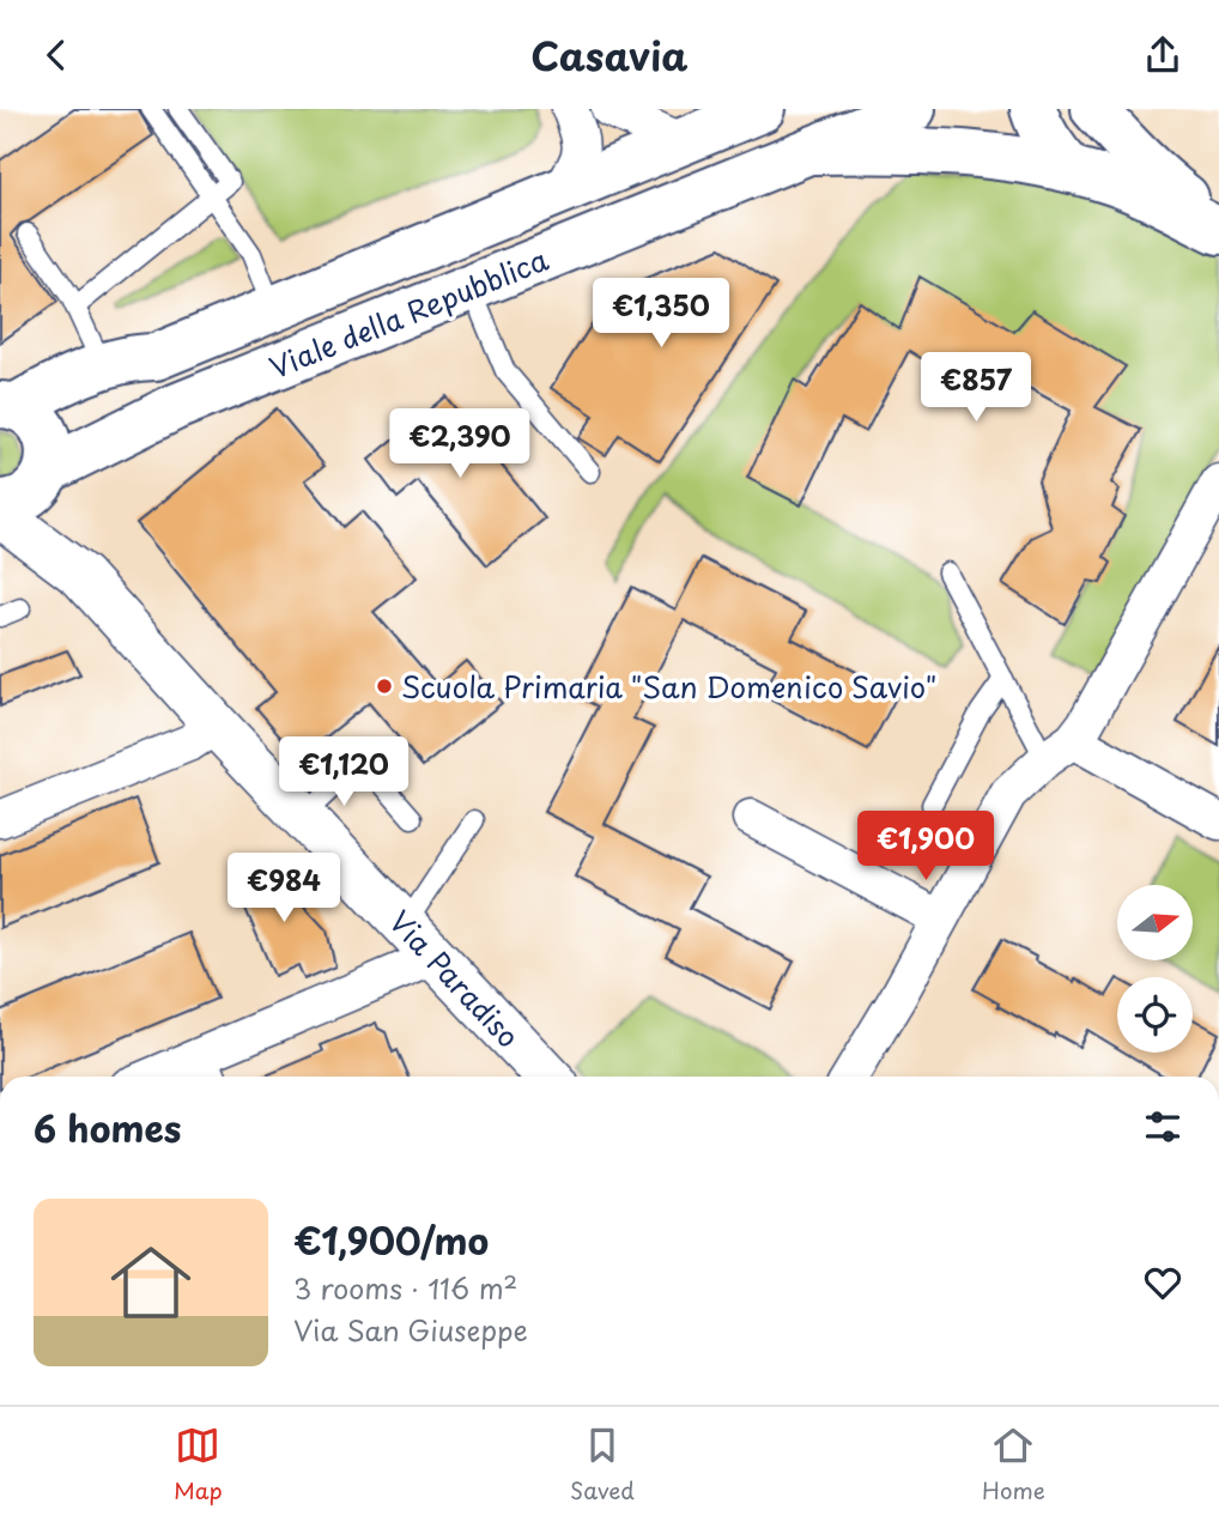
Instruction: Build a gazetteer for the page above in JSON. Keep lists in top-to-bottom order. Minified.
{"streets":{"main road":["Viale della Repubblica"],"street":["Via Paradiso"]},"crossings":[["Viale della Repubblica","Via Paradiso"]],"places":["Scuola Primaria \"San Domenico Savio\""],"north":"right","page":{"header":"Casavia","price":["€1,350","€857","€2,390","€1,120","€1,900","€984"],"heading":"6 homes","list":[{"name":"€1,900/mo","note":"3 rooms · 116 m² · Via San Giuseppe"}],"tabs":["Map","Saved","Home"]}}
